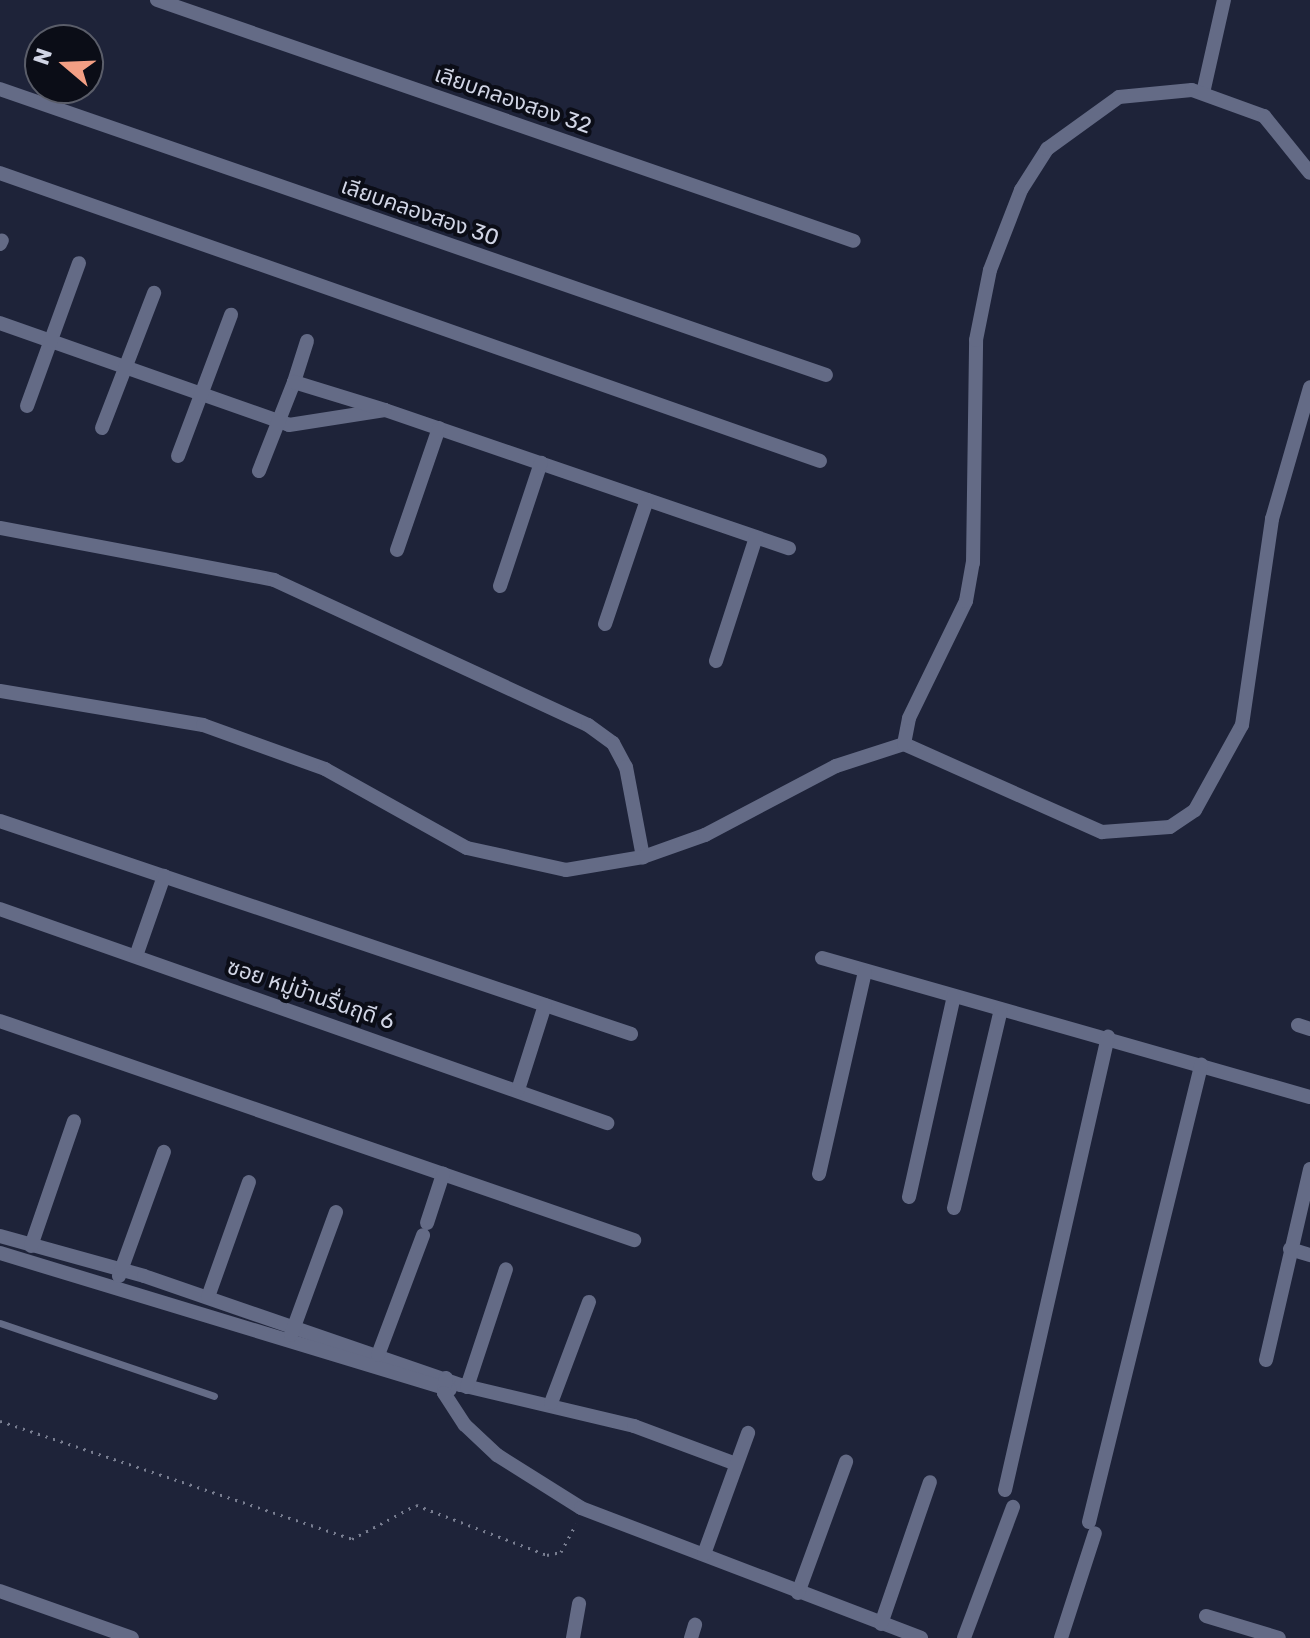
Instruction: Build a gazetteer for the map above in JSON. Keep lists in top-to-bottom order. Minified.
{"streets":{"street":["เลียบคลองสอง 32","เลียบคลองสอง 30","ซอย หมู่บ้านรื่นฤดี 6"]},"north":"left"}
